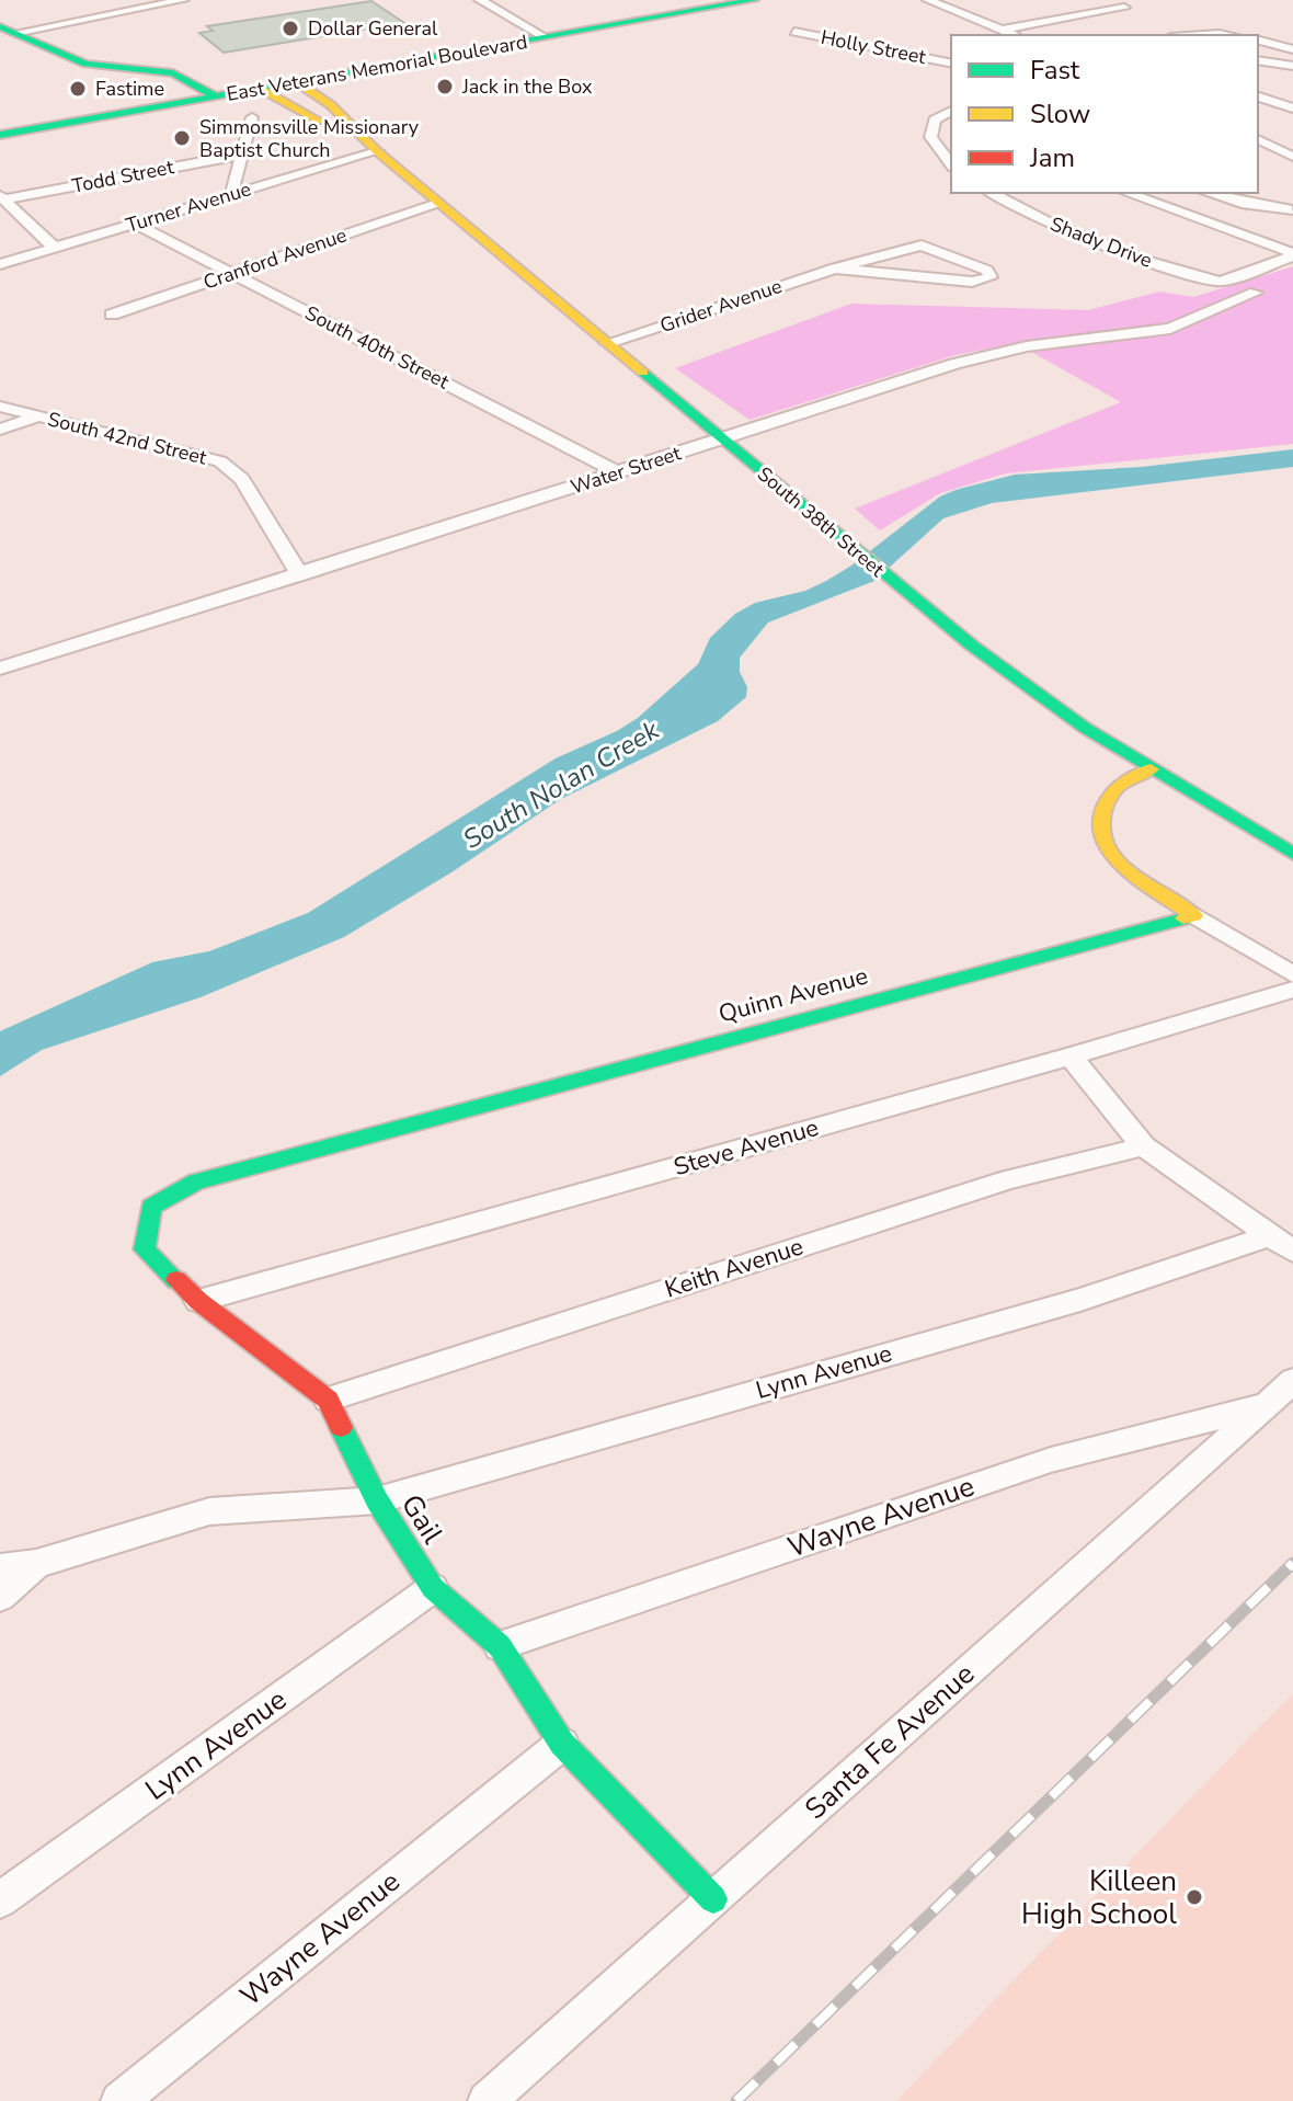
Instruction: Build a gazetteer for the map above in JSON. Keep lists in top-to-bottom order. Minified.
{"streets":{"main road":["East Veterans Memorial Boulevard","South 38th Street","Quinn Avenue","Gail"],"street":["Holly Street","Todd Street","Turner Avenue","Shady Drive","Cranford Avenue","Grider Avenue","South 40th Street","South 42nd Street","Water Street","Steve Avenue","Keith Avenue","Lynn Avenue","Wayne Avenue","Santa Fe Avenue"]},"crossings":[["East Veterans Memorial Boulevard","South 38th Street"],["Turner Avenue","South 40th Street"],["Turner Avenue","South 38th Street"],["Cranford Avenue","South 40th Street"],["Cranford Avenue","South 38th Street"],["Grider Avenue","South 38th Street"],["South 40th Street","Water Street"],["South 42nd Street","Water Street"],["Water Street","South 38th Street"],["Quinn Avenue","Gail"],["Steve Avenue","Gail"],["Keith Avenue","Gail"],["Lynn Avenue","Gail"],["Wayne Avenue","Gail"],["Wayne Avenue","Santa Fe Avenue"],["Gail","Santa Fe Avenue"]],"water":["South Nolan Creek"],"places":["Dollar General","Jack in the Box","Fastime","Simmonsville Missionary Baptist Church","Killeen High School"],"legend":["Fast","Slow","Jam"]}
